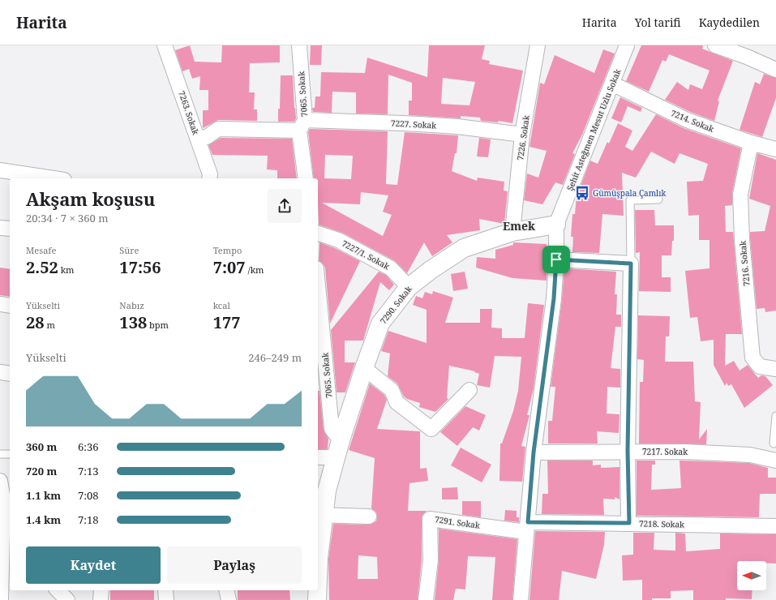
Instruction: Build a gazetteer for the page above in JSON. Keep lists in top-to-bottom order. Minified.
{"streets":{"street":["7065. Sokak","7263. Sokak","7214. Sokak","7227. Sokak","Şehit Asteğmen Mesut Uzlu Sokak","7226. Sokak","7227/1. Sokak","7216. Sokak","7290. Sokak","7217. Sokak","7291. Sokak","7218. Sokak"]},"crossings":[["7065. Sokak","7227. Sokak"],["7065. Sokak","7290. Sokak"],["7263. Sokak","7227. Sokak"],["7214. Sokak","Şehit Asteğmen Mesut Uzlu Sokak"],["7214. Sokak","7216. Sokak"],["7227. Sokak","7226. Sokak"],["Şehit Asteğmen Mesut Uzlu Sokak","7290. Sokak"],["Şehit Asteğmen Mesut Uzlu Sokak","7217. Sokak"],["Şehit Asteğmen Mesut Uzlu Sokak","7291. Sokak"],["Şehit Asteğmen Mesut Uzlu Sokak","7218. Sokak"],["7226. Sokak","7290. Sokak"],["7227/1. Sokak","7290. Sokak"],["7291. Sokak","7218. Sokak"]],"districts":["Emek"],"places":{"bus stop":["Gümüşpala Çamlık"]},"north":"left","page":{"header":"Harita","nav":["Harita","Yol tarifi","Kaydedilen"],"heading":["Akşam koşusu","20:34 · 7 × 360 m"],"stats":[["Mesafe","2.52 km"],["Süre","17:56"],["Tempo","7:07 /km"],["Yükselti","28 m"],["Nabız","138 bpm"],["kcal","177"]],"chart":["Yükselti","246–249 m"],"list":[{"name":"360 m","note":"6:36"},{"name":"720 m","note":"7:13"},{"name":"1.1 km","note":"7:08"},{"name":"1.4 km","note":"7:18"}],"buttons":["Kaydet","Paylaş"]}}
